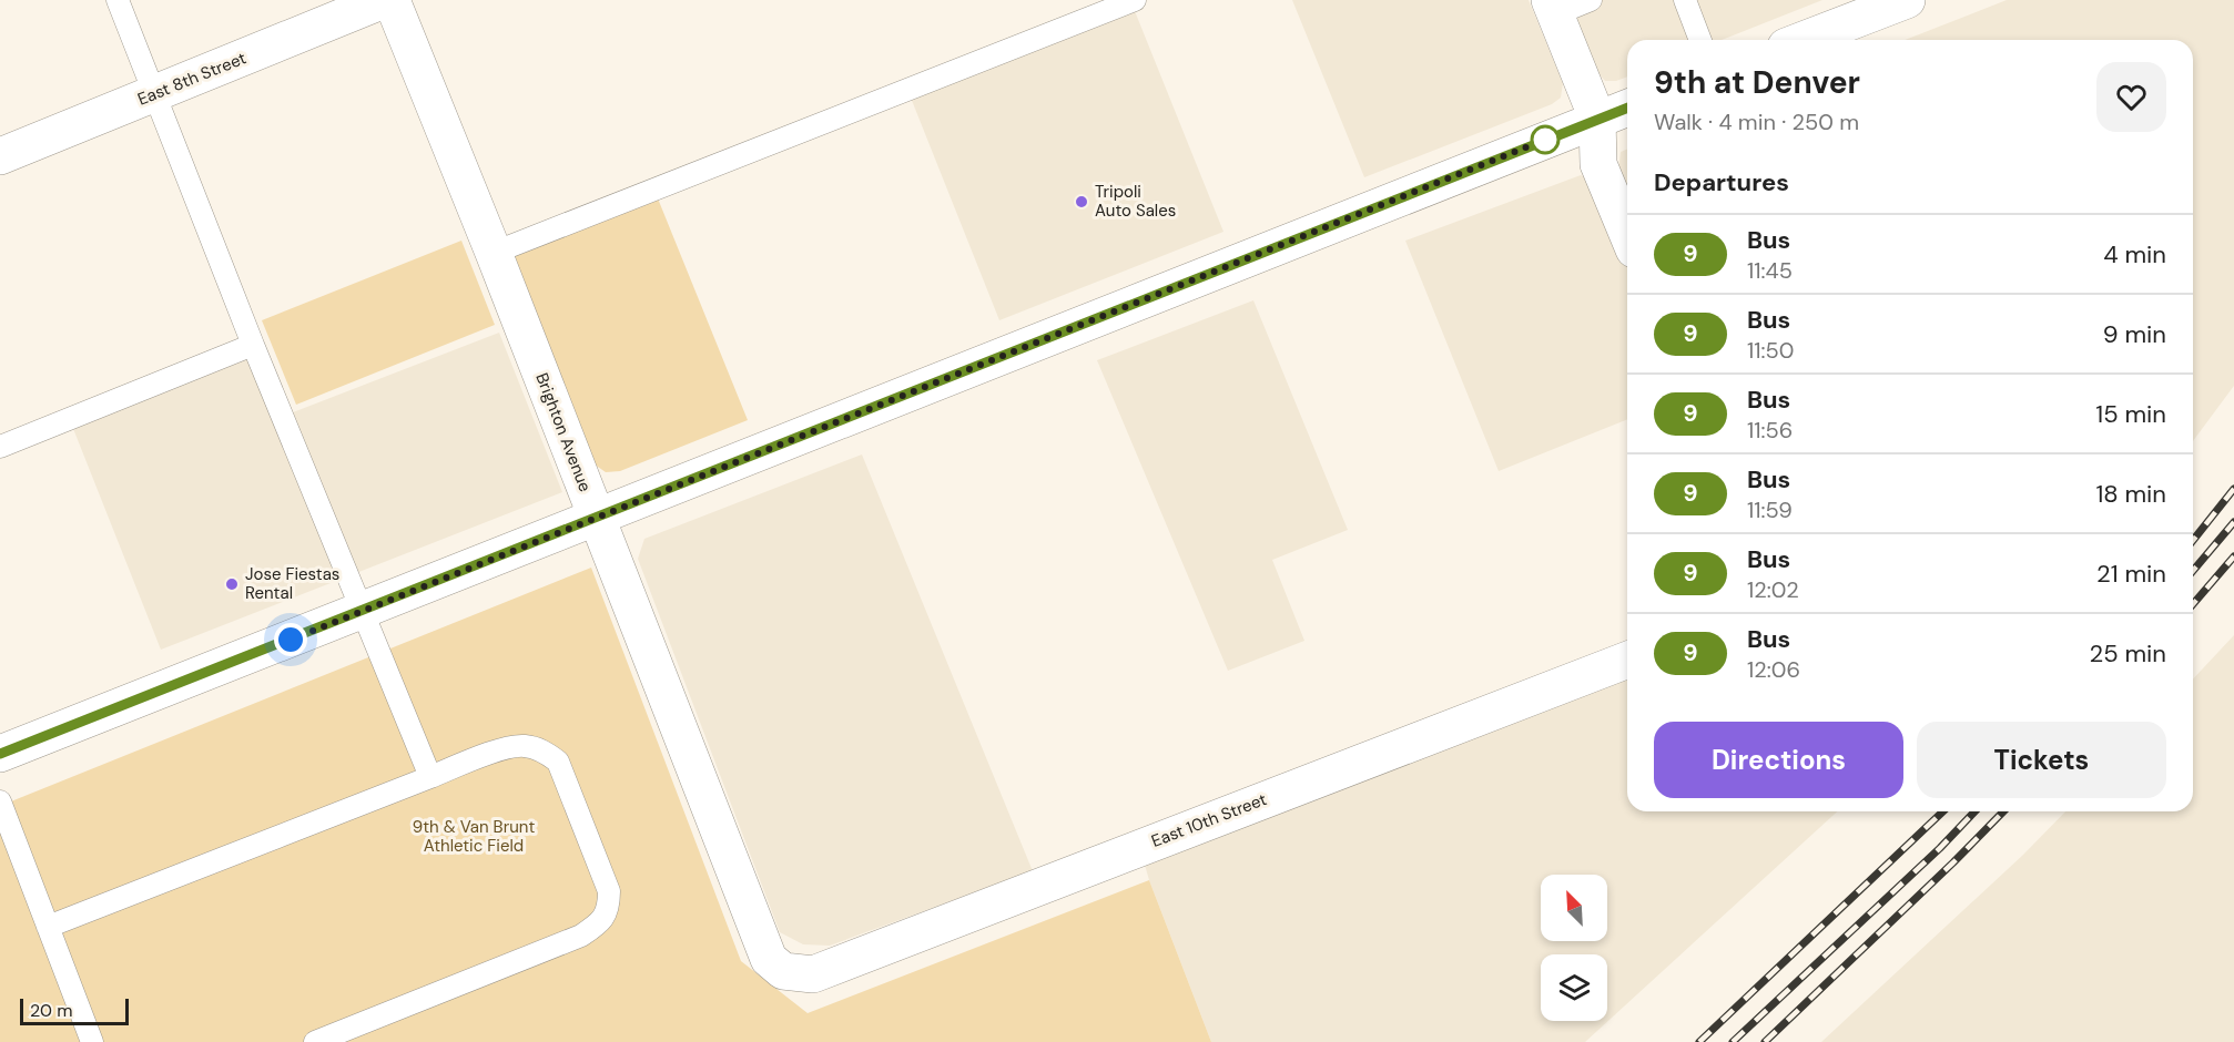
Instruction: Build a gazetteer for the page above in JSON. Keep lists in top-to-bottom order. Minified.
{"streets":{"street":["East 8th Street","Brighton Avenue","East 10th Street"]},"crossings":[["Brighton Avenue","East 10th Street"]],"parks":["9th & Van Brunt Athletic Field"],"places":["Tripoli Auto Sales","Jose Fiestas Rental"],"lines":["bus line 9"],"scale_bar":"20 m","north":"top left","page":{"heading":[["9th at Denver","Walk · 4 min · 250 m"],"Departures"],"list":[{"mark":"9","name":"Bus","note":"11:45","value":"4 min"},{"mark":"9","name":"Bus","note":"11:50","value":"9 min"},{"mark":"9","name":"Bus","note":"11:56","value":"15 min"},{"mark":"9","name":"Bus","note":"11:59","value":"18 min"},{"mark":"9","name":"Bus","note":"12:02","value":"21 min"},{"mark":"9","name":"Bus","note":"12:06","value":"25 min"}],"buttons":["Directions","Tickets"],"scale":"20 m"}}
